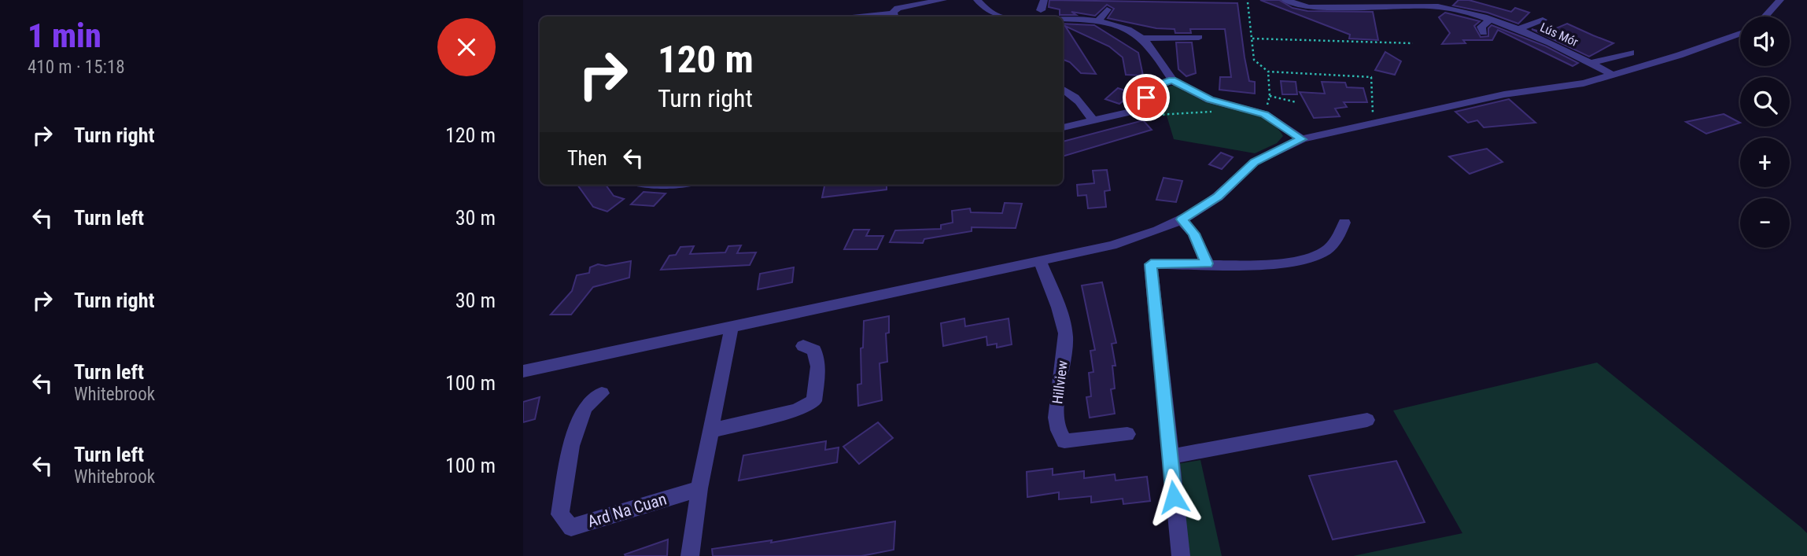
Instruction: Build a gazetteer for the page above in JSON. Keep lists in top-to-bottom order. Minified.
{"streets":{"street":["Lús Mór","Hillview","Ard Na Cuan"]},"page":{"heading":["1 min","410 m · 15:18"],"map_buttons":["+","−"],"turn":["120 m","Turn right"],"list":[{"name":"Turn right","value":"120 m"},{"name":"Turn left","value":"30 m"},{"name":"Turn right","value":"30 m"},{"name":"Turn left","note":"Whitebrook","value":"100 m"},{"name":"Turn left","note":"Whitebrook","value":"100 m"}],"then":"Then"}}
